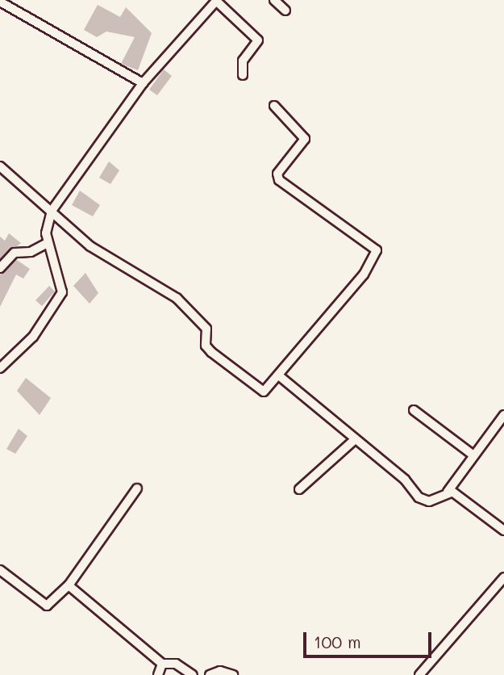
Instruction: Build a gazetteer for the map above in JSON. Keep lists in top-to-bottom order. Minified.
{"scale_bar":"100 m"}
